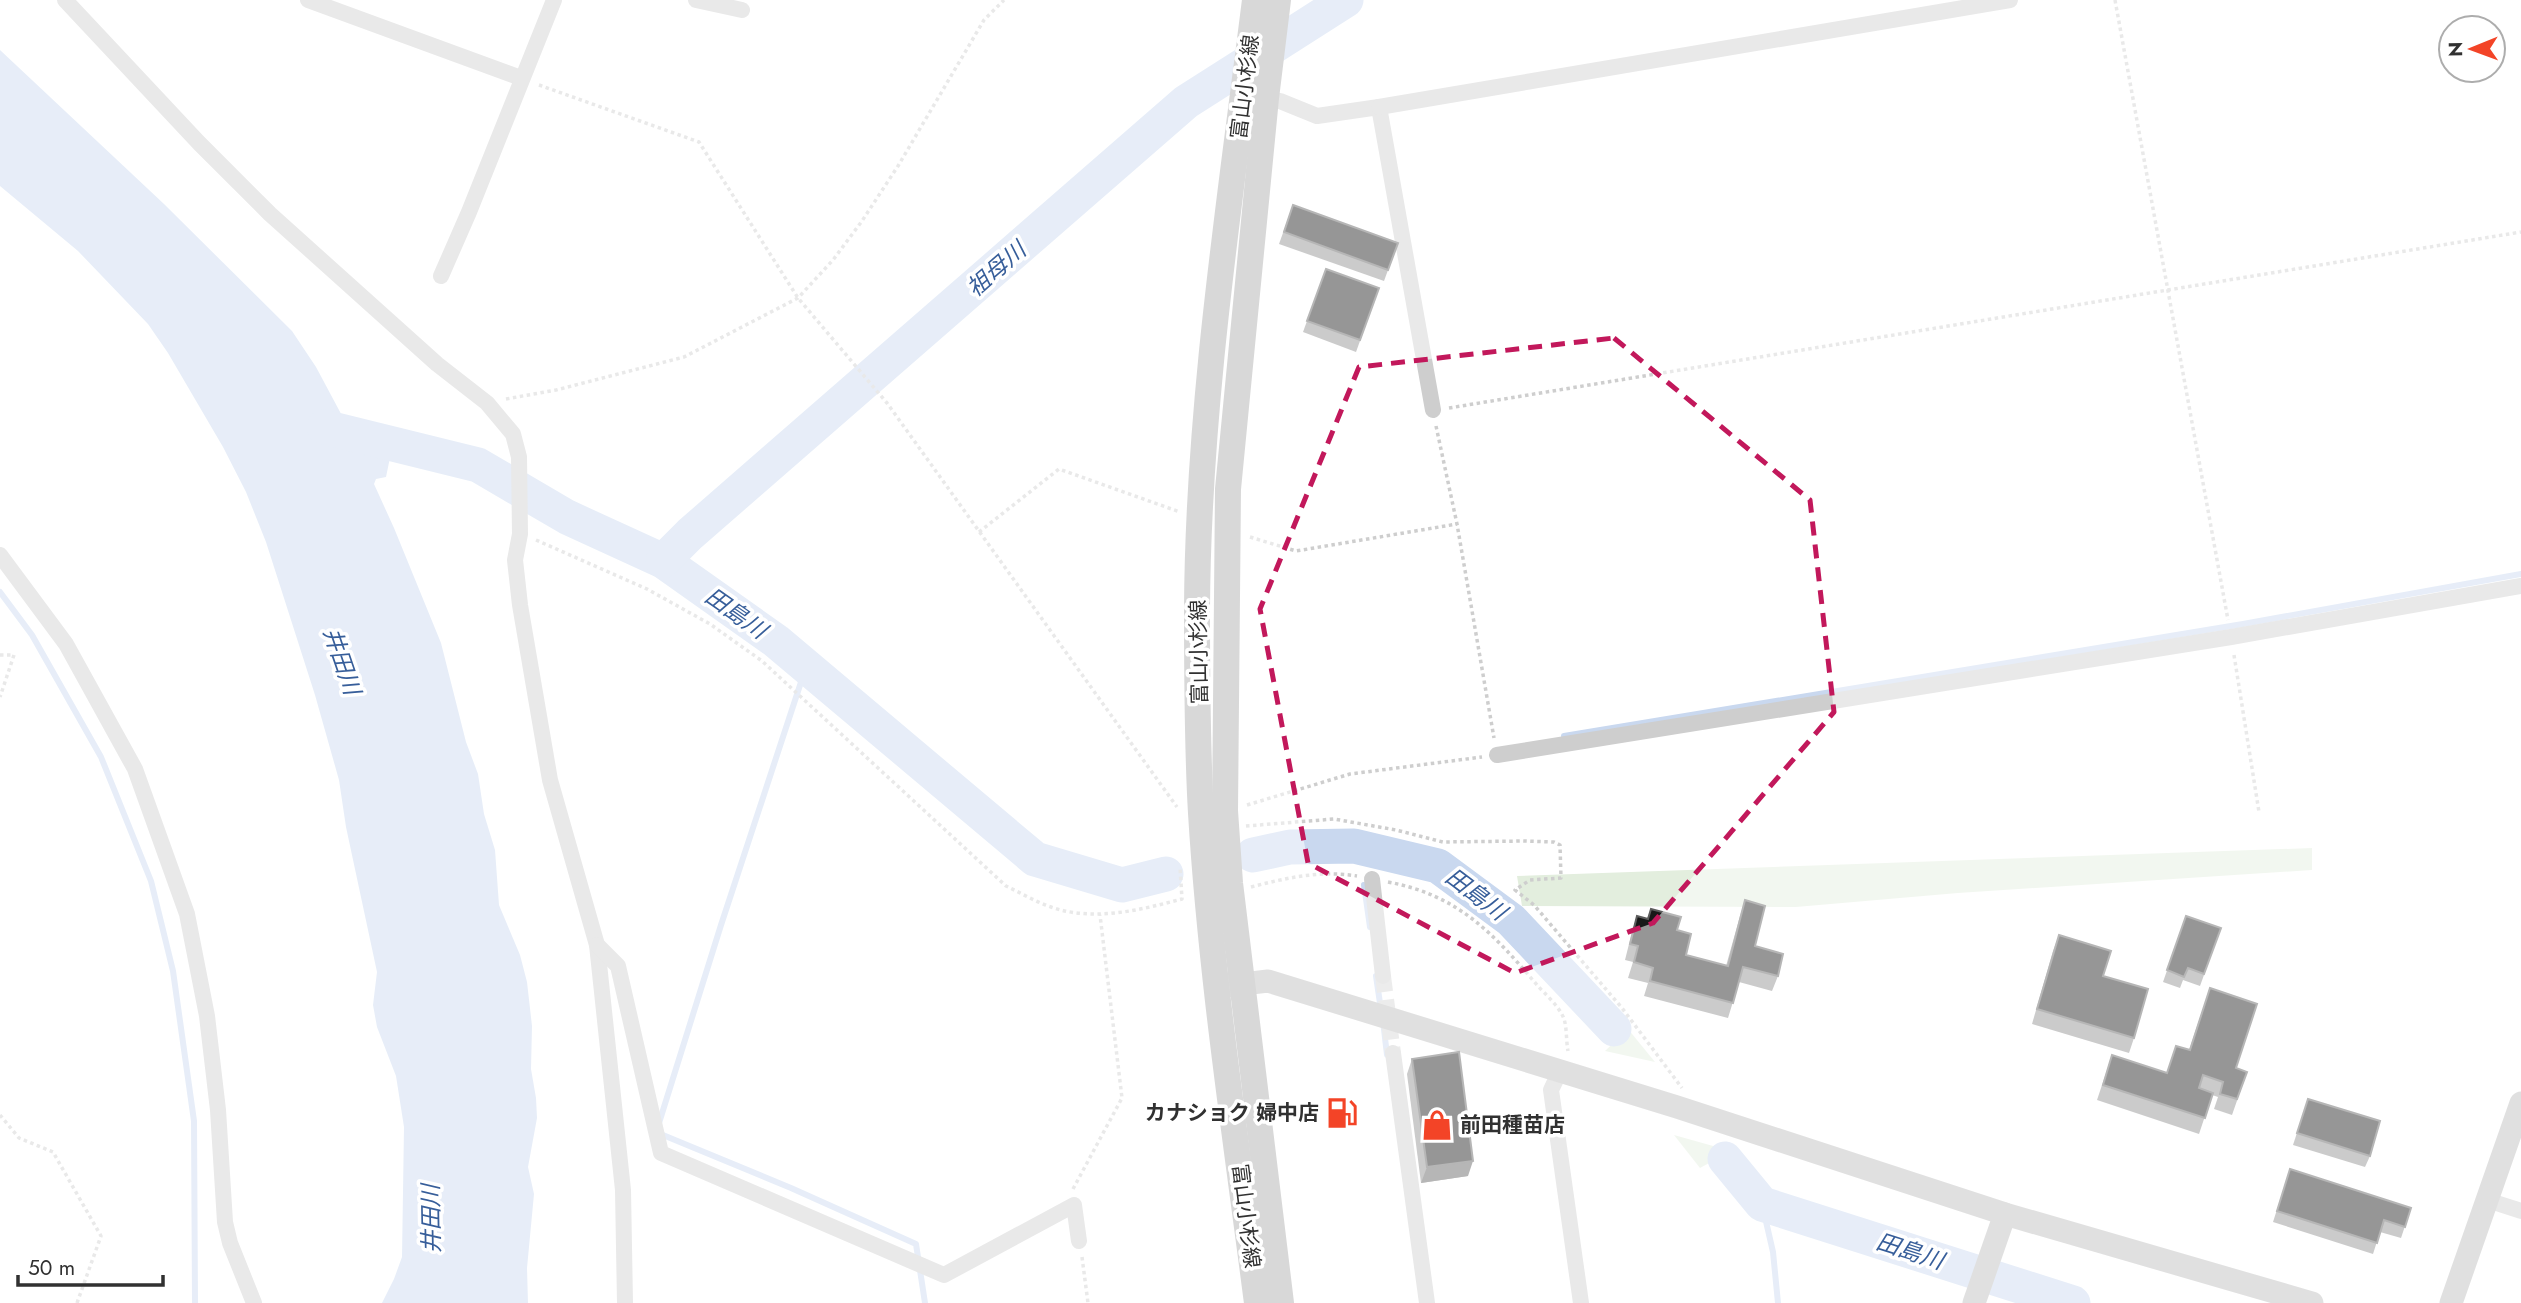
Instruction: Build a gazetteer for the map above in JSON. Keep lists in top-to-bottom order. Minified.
{"streets":{"main road":["富山小杉線"]},"water":["祖母川","田島川","井田川"],"places":{"fuel station":["カナショク 婦中店"],"shop":["前田種苗店"]},"scale_bar":"50 m","north":"left"}
